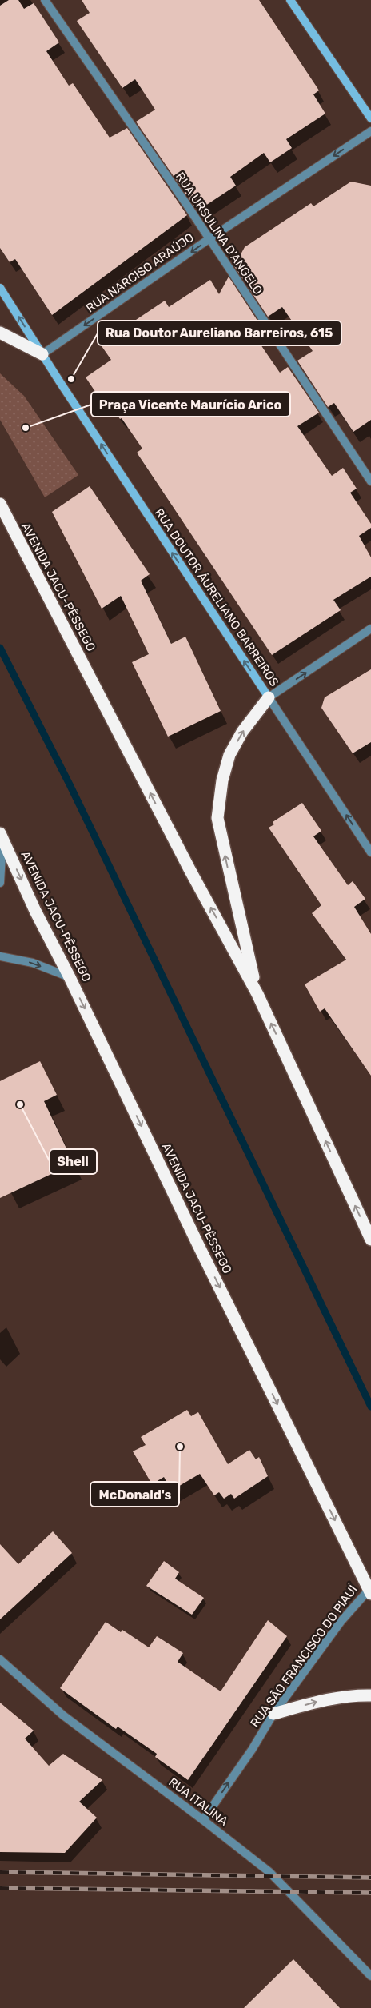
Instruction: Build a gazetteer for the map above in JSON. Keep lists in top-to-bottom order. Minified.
{"streets":{"highway":["AVENIDA JACU-PÊSSEGO"],"street":["RUA URSULINA D'ANGELO","RUA NARCISO ARAÚJO","RUA DOUTOR ÁURELIANO BARREIROS","RUA SÃO FRANCISCO DO PIAUÍ","RUA ITALINA"]},"crossings":[["RUA URSULINA D'ANGELO","RUA NARCISO ARAÚJO"],["RUA NARCISO ARAÚJO","RUA DOUTOR ÁURELIANO BARREIROS"],["AVENIDA JACU-PÊSSEGO","RUA SÃO FRANCISCO DO PIAUÍ"],["RUA SÃO FRANCISCO DO PIAUÍ","RUA ITALINA"]],"one_way":["RUA NARCISO ARAÚJO","RUA DOUTOR ÁURELIANO BARREIROS","RUA SÃO FRANCISCO DO PIAUÍ"],"places":["Rua Doutor Aureliano Barreiros, 615","Praça Vicente Maurício Arico","Shell","McDonald's"]}
